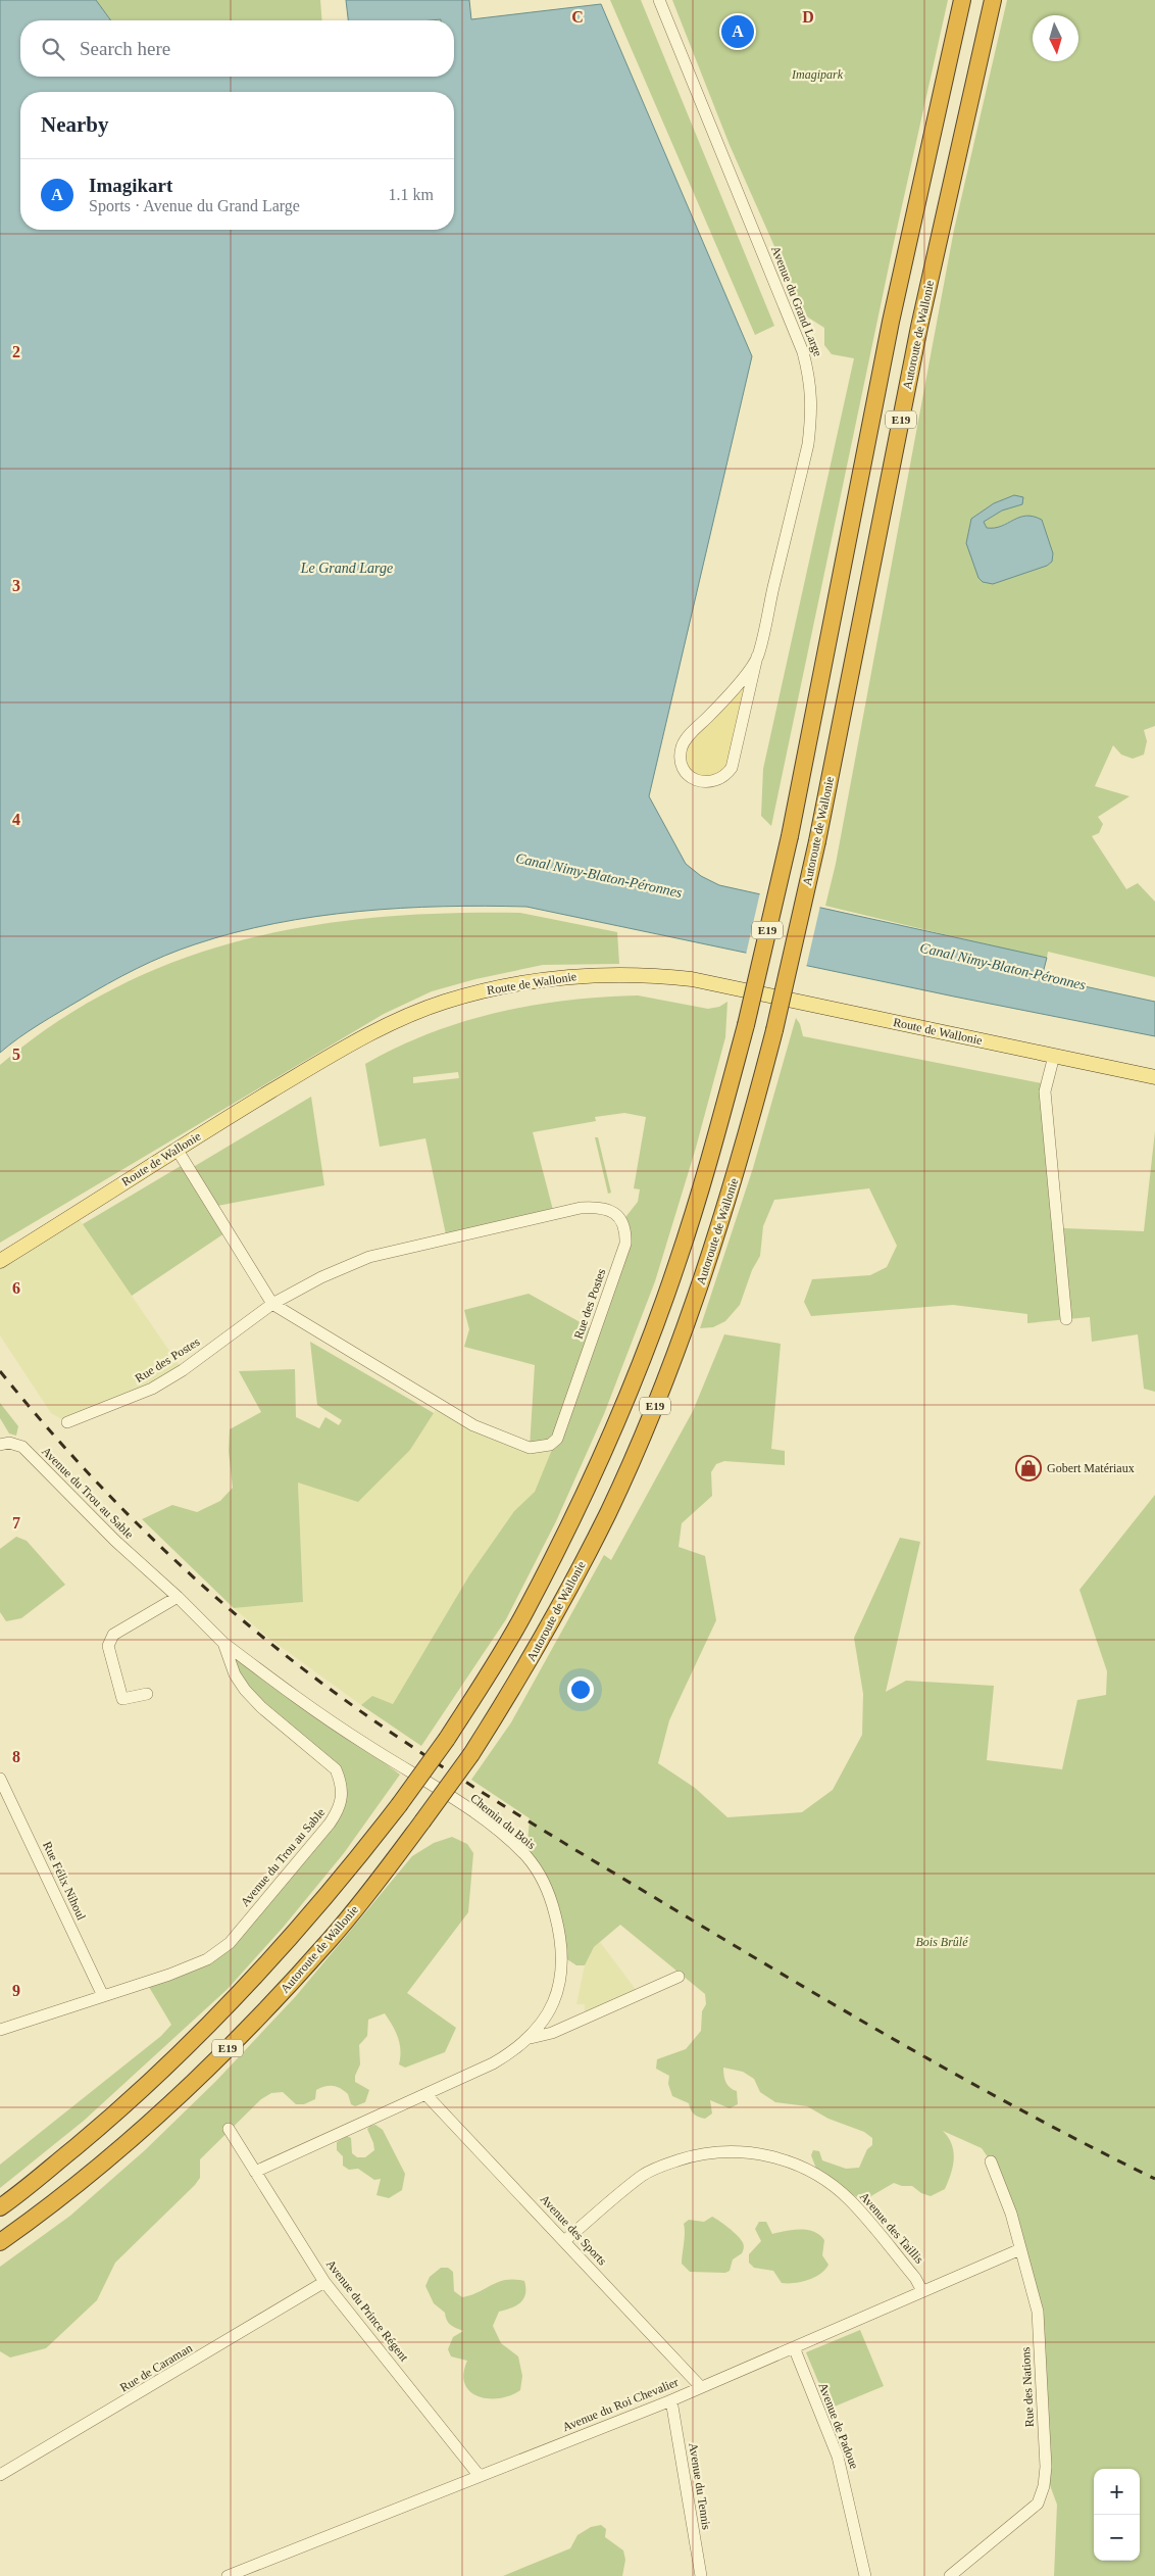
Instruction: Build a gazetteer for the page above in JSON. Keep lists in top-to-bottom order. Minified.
{"streets":{"highway":["Autoroute de Wallonie","E19"],"main road":["Route de Wallonie"],"street":["Avenue du Grand Large","Rue des Postes","Avenue du Trou au Sable","Chemin du Bois","Rue Félix Nihoul","Avenue des Taillis","Avenue des Sports","Avenue du Prince Régent","Rue de Caraman","Rue des Nations","Avenue du Roi Chevalier","Avenue de Padoue","Avenue du Tennis"]},"crossings":[["Route de Wallonie","Rue des Postes"],["Avenue du Trou au Sable","Chemin du Bois"],["Avenue du Trou au Sable","Rue Félix Nihoul"],["Chemin du Bois","Avenue des Sports"],["Chemin du Bois","Avenue du Prince Régent"],["Avenue des Taillis","Avenue des Sports"],["Avenue des Taillis","Avenue du Roi Chevalier"],["Avenue des Sports","Avenue du Roi Chevalier"],["Avenue du Prince Régent","Rue de Caraman"],["Avenue du Prince Régent","Avenue du Roi Chevalier"],["Rue des Nations","Avenue du Roi Chevalier"],["Avenue du Roi Chevalier","Avenue de Padoue"],["Avenue du Roi Chevalier","Avenue du Tennis"]],"water":["Le Grand Large","Canal Nimy-Blaton-Péronnes"],"parks":["Imagipark","Bois Brûlé"],"places":{"shop":["Gobert Matériaux"]},"north":"bottom","page":{"pins":"A","search":"Search here","heading":"Nearby","list":[{"mark":"A","name":"Imagikart","note":"Sports · Avenue du Grand Large","value":"1.1 km"}],"map_buttons":["+","−"]},"grid":{"columns":["C","D"],"rows":["2","3","4","5","6","7","8","9"]}}
